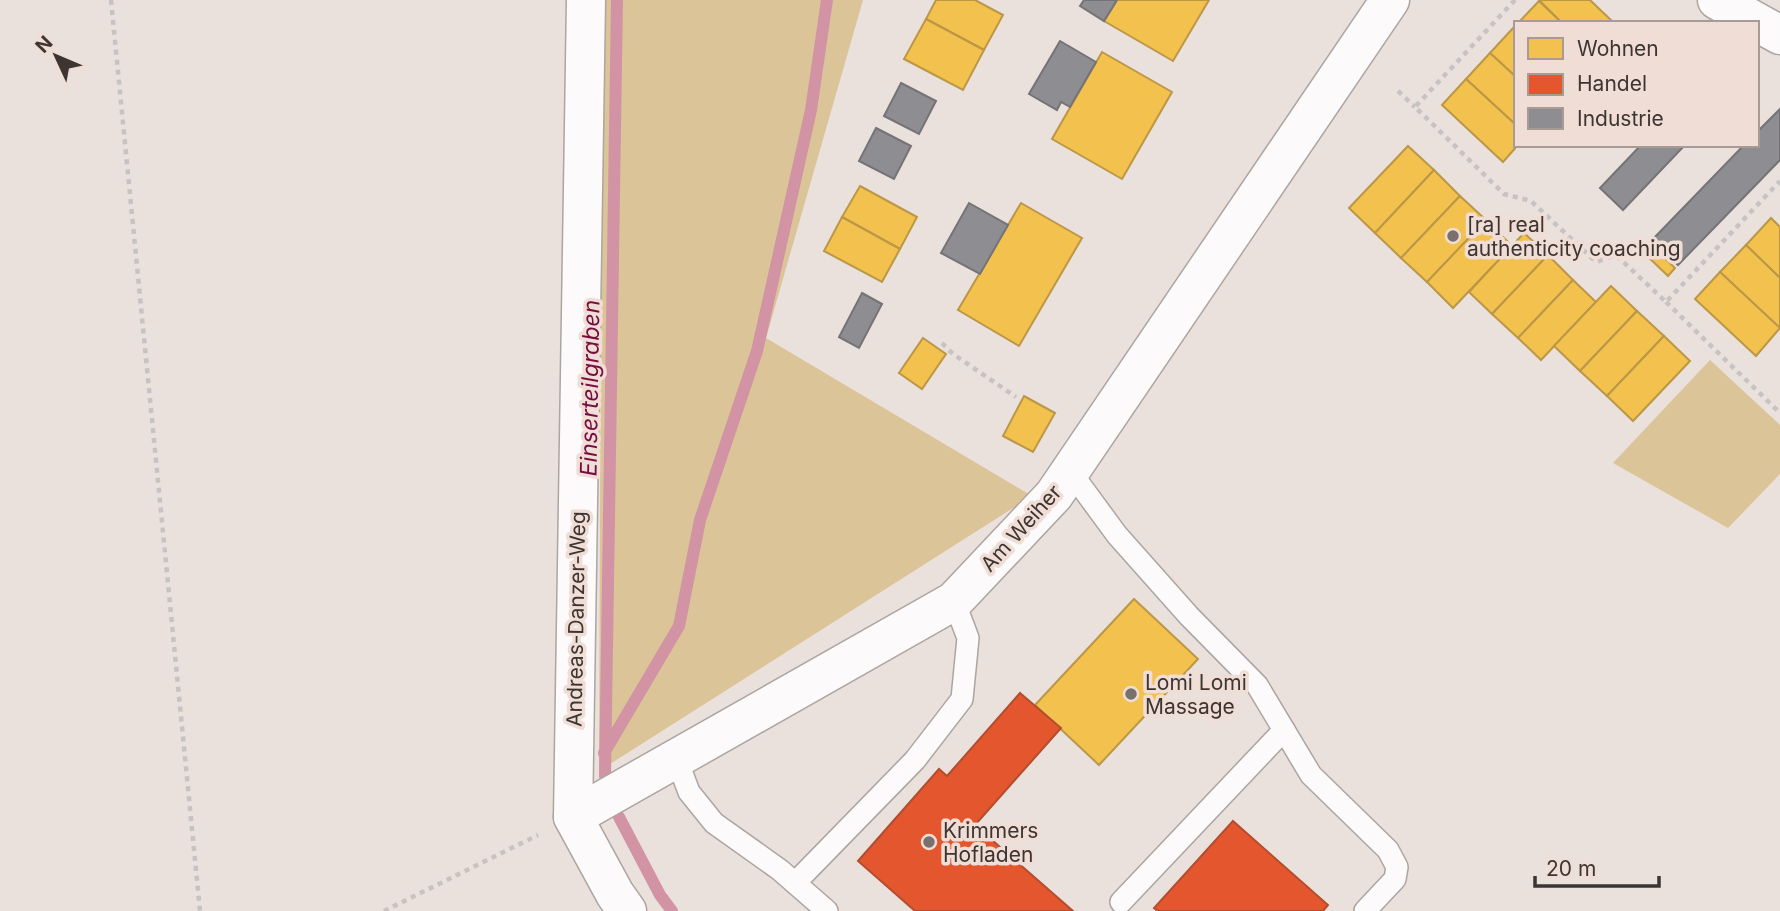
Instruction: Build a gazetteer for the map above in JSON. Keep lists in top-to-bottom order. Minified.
{"streets":{"street":["Am Weiher","Andreas-Danzer-Weg"]},"crossings":[["Am Weiher","Andreas-Danzer-Weg"]],"water":["Einserteilgraben"],"places":["[ra] real authenticity coaching","Lomi Lomi Massage","Krimmers Hofladen"],"legend":["Wohnen","Handel","Industrie"],"scale_bar":"20 m","north":"top left"}
